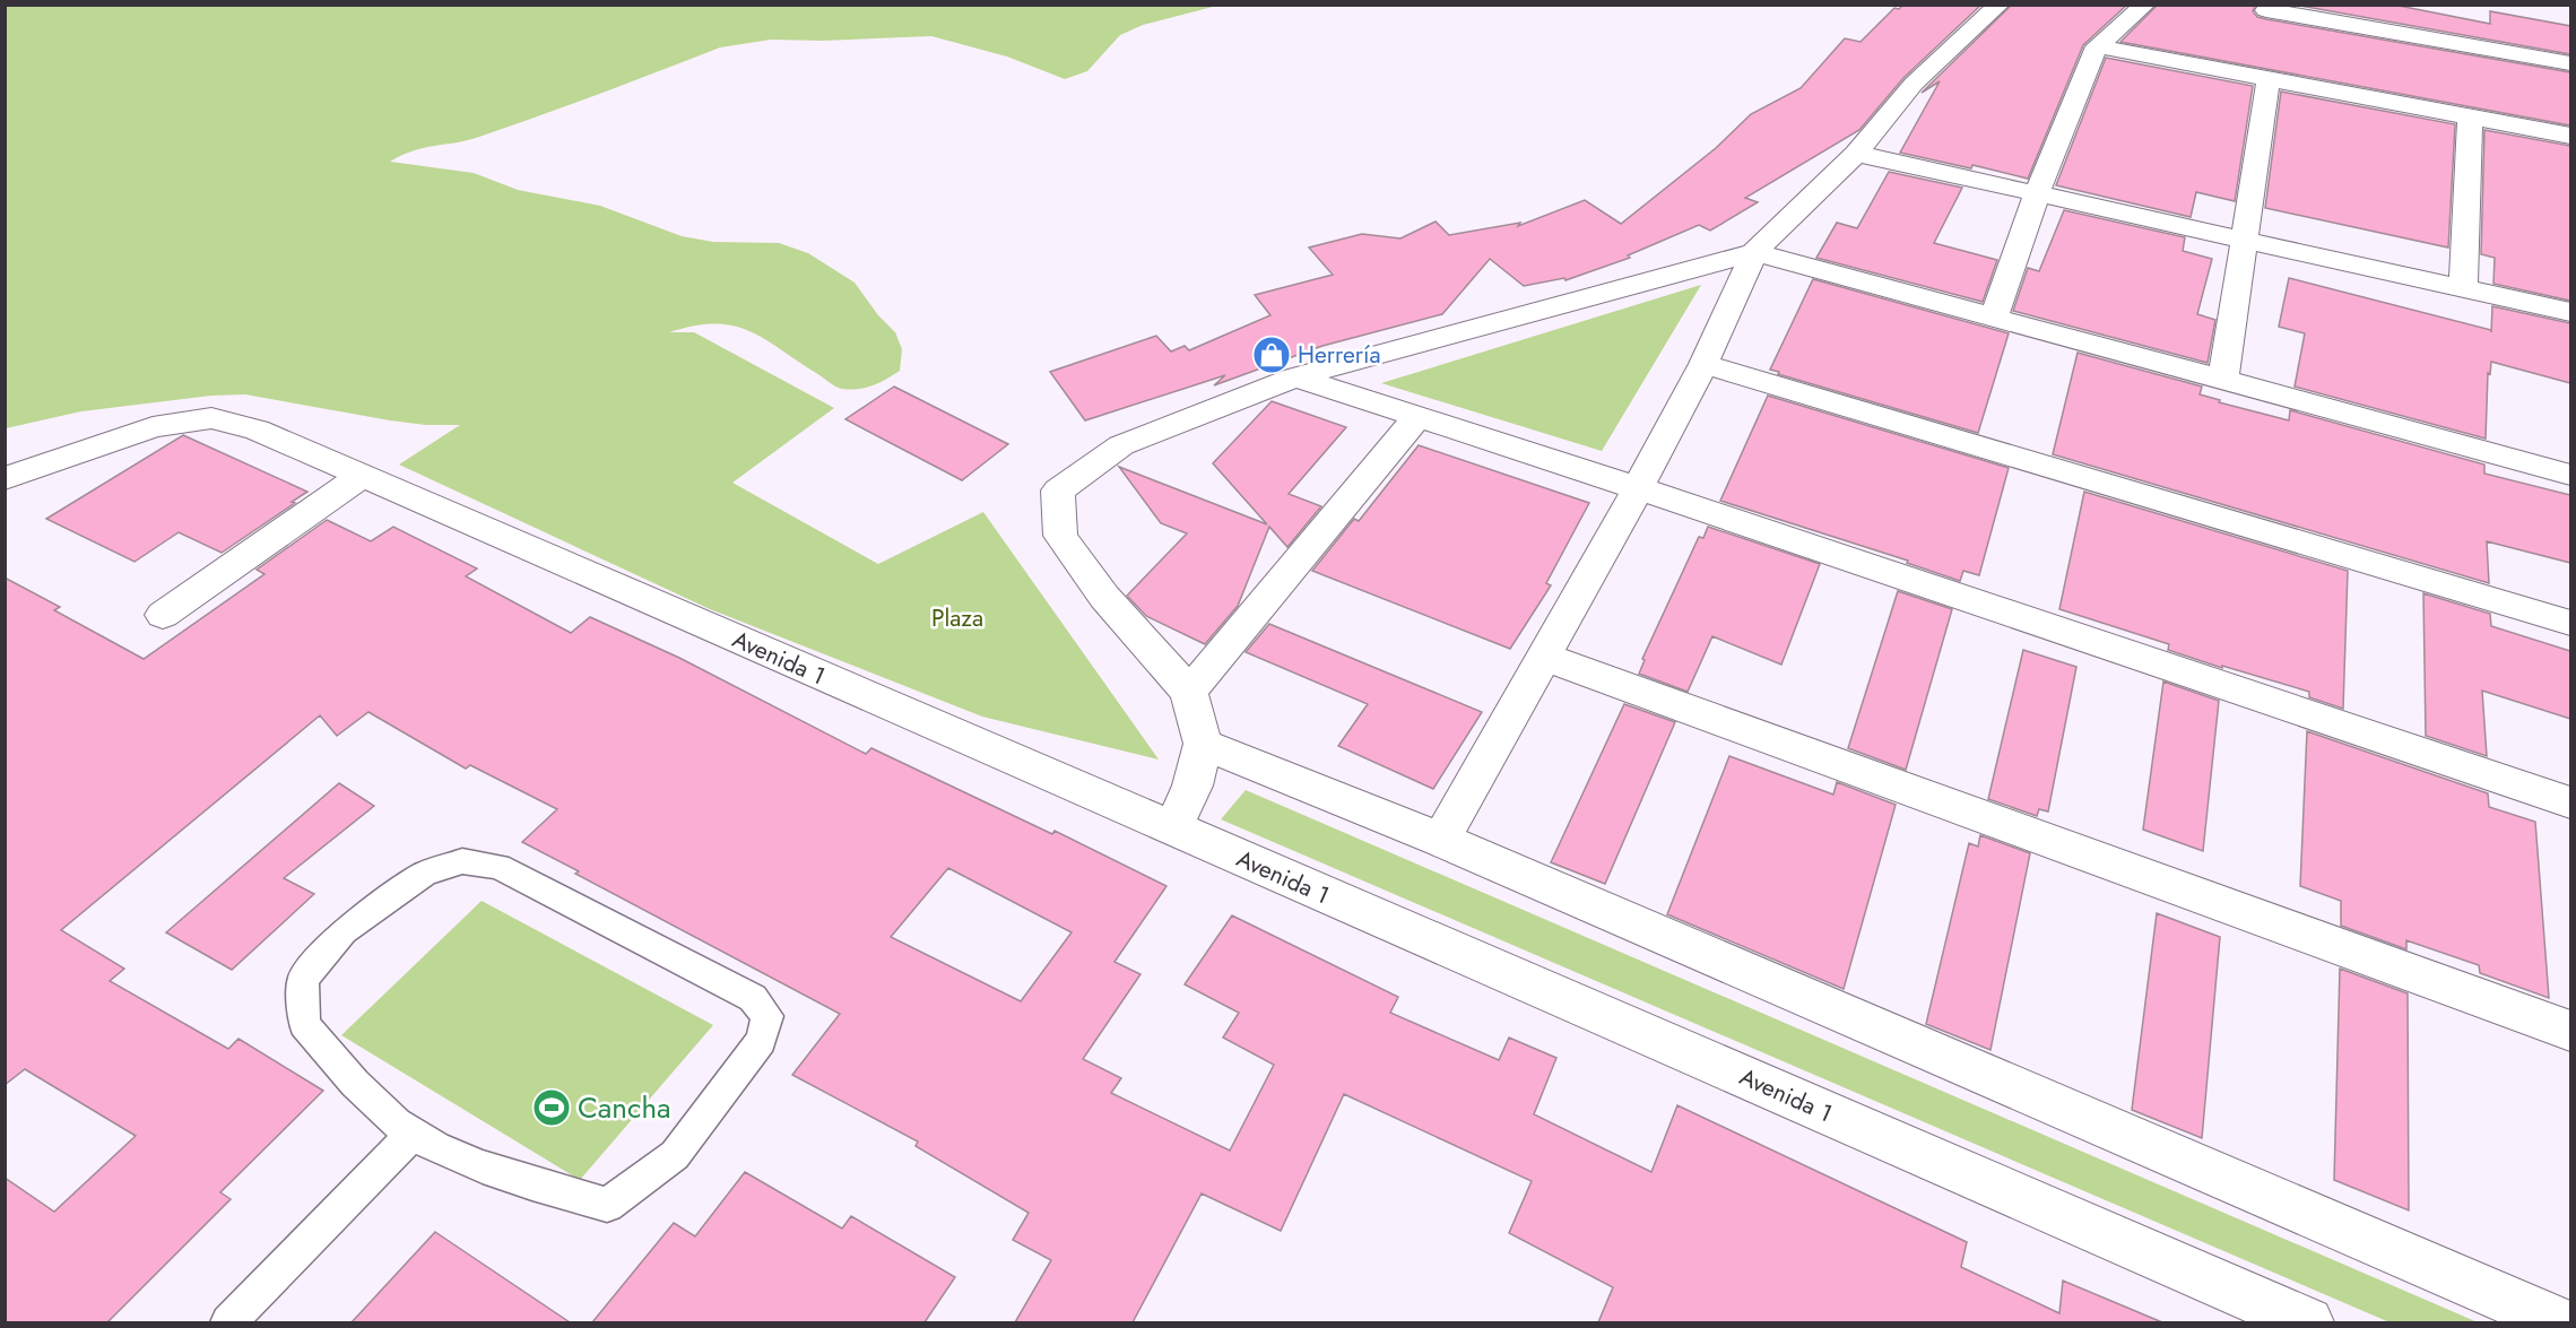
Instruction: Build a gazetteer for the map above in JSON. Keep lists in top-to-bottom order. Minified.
{"streets":{"street":["Avenida 1"]},"parks":["Plaza"],"places":{"shop":["Herrería"],"sports":["Cancha"]}}
